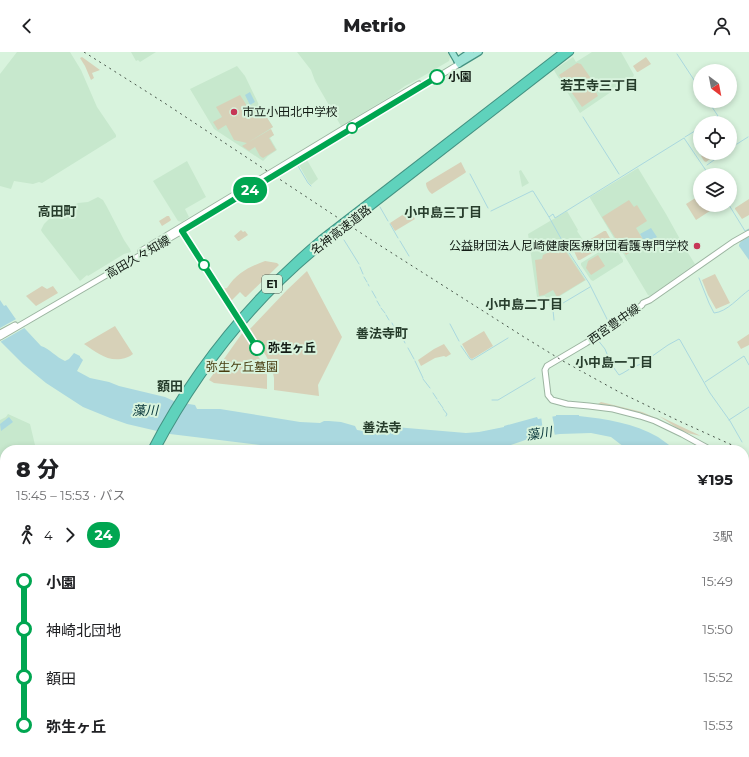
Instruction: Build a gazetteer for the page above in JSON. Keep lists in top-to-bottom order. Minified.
{"streets":{"highway":["名神高速道路","E1"],"main road":["高田久々知線","西宮豊中線"]},"districts":["若王寺三丁目","高田町","小中島三丁目","小中島二丁目","善法寺町","小中島一丁目","額田","善法寺"],"water":["藻川"],"parks":["弥生ケ丘墓園"],"places":["小園","市立小田北中学校","公益財団法人尼崎健康医療財団看護専門学校","弥生ヶ丘"],"lines":["bus line 24"],"north":"bottom right","page":{"header":"Metrio","on_map":"24","heading":["8 分","15:45 – 15:53 · バス","¥195"],"legs":["4","24","3駅"],"list":[{"name":"小園","value":"15:49"},{"name":"神崎北団地","value":"15:50"},{"name":"額田","value":"15:52"},{"name":"弥生ヶ丘","value":"15:53"}]}}
